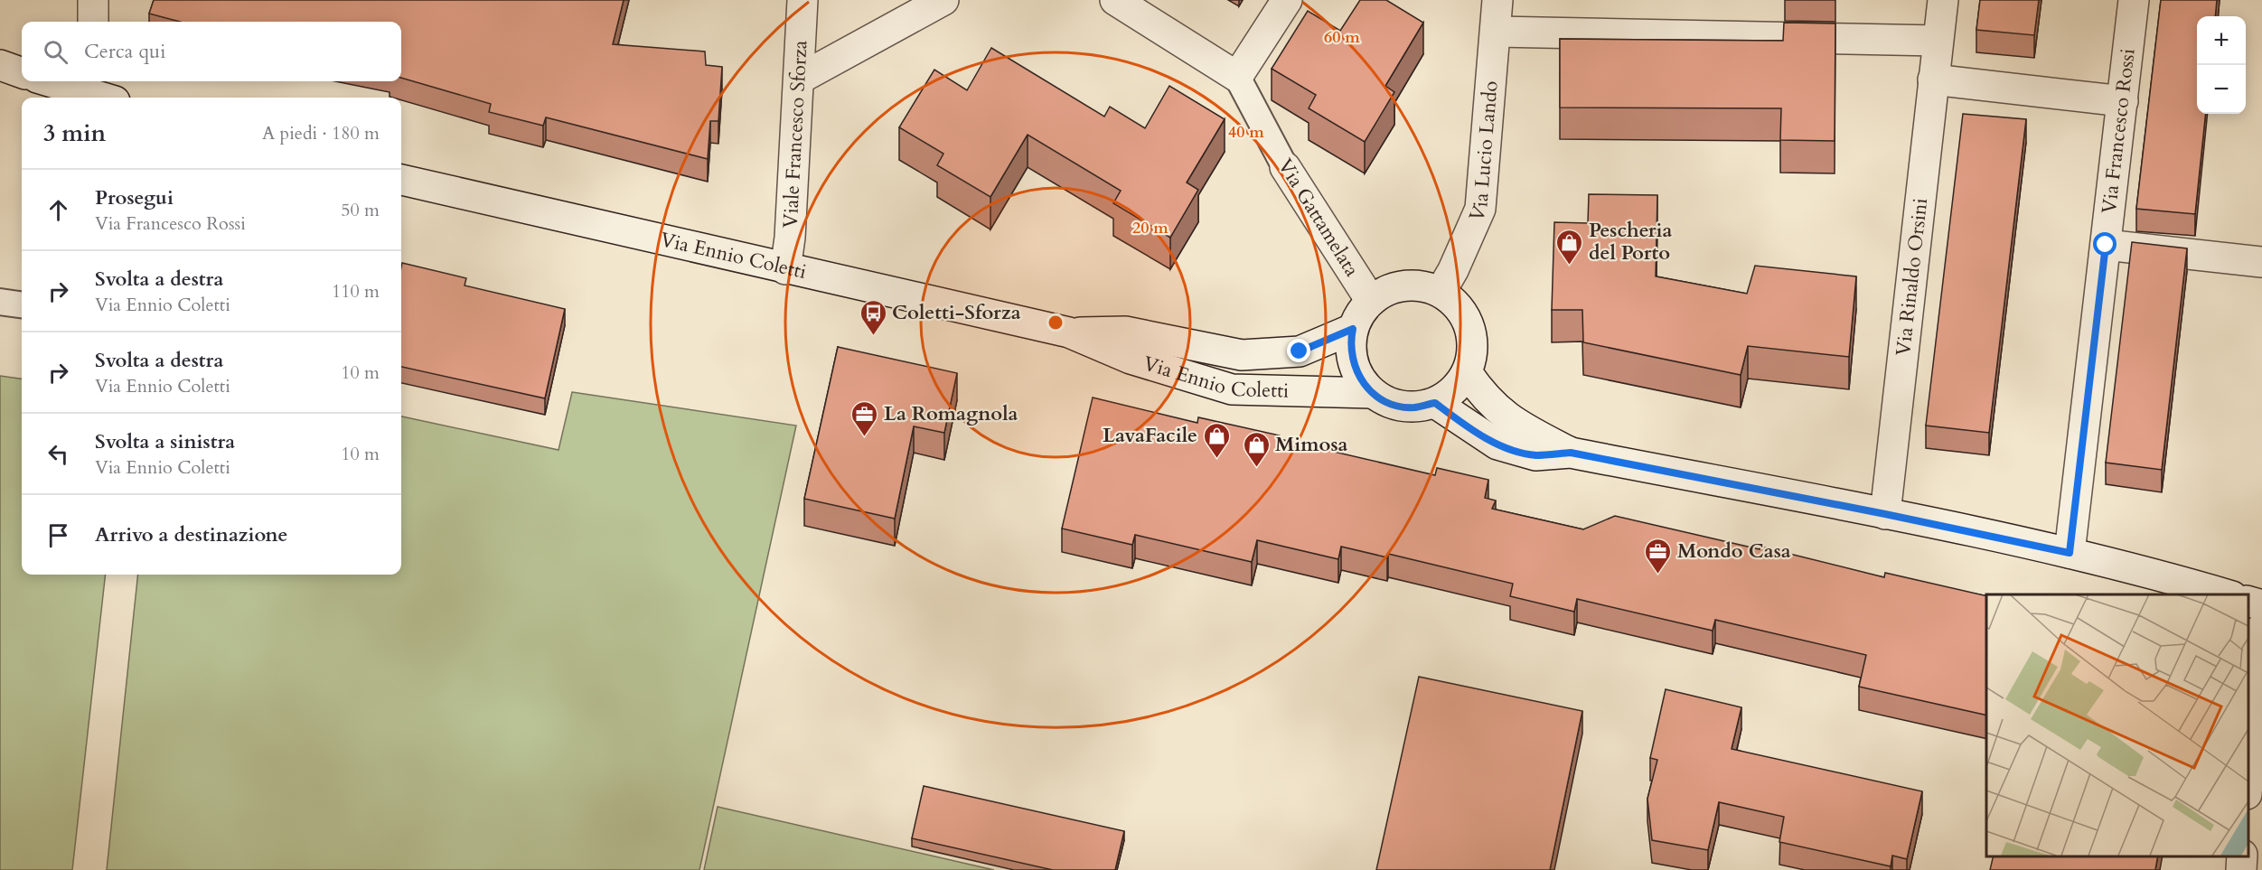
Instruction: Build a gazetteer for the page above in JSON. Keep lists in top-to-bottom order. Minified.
{"streets":{"street":["Via Francesco Rossi","Viale Francesco Sforza","Via Lucio Lando","Via Gattamelata","Via Ennio Coletti","Via Rinaldo Orsini"]},"crossings":[["Viale Francesco Sforza","Via Ennio Coletti"],["Via Lucio Lando","Via Gattamelata"],["Via Lucio Lando","Via Ennio Coletti"],["Via Gattamelata","Via Ennio Coletti"]],"places":{"shop":["Pescheria del Porto","LavaFacile","Mimosa"],"bus stop":["Coletti-Sforza"],"office":["La Romagnola","Mondo Casa"]},"page":{"map_buttons":["+","−"],"search":"Cerca qui","heading":["3 min","A piedi · 180 m"],"list":[["Prosegui","Via Francesco Rossi","50 m"],["Svolta a destra","Via Ennio Coletti","110 m"],["Svolta a destra","Via Ennio Coletti","10 m"],["Svolta a sinistra","Via Ennio Coletti","10 m"],"Arrivo a destinazione"]},"rings":["60 m","40 m","20 m"]}
